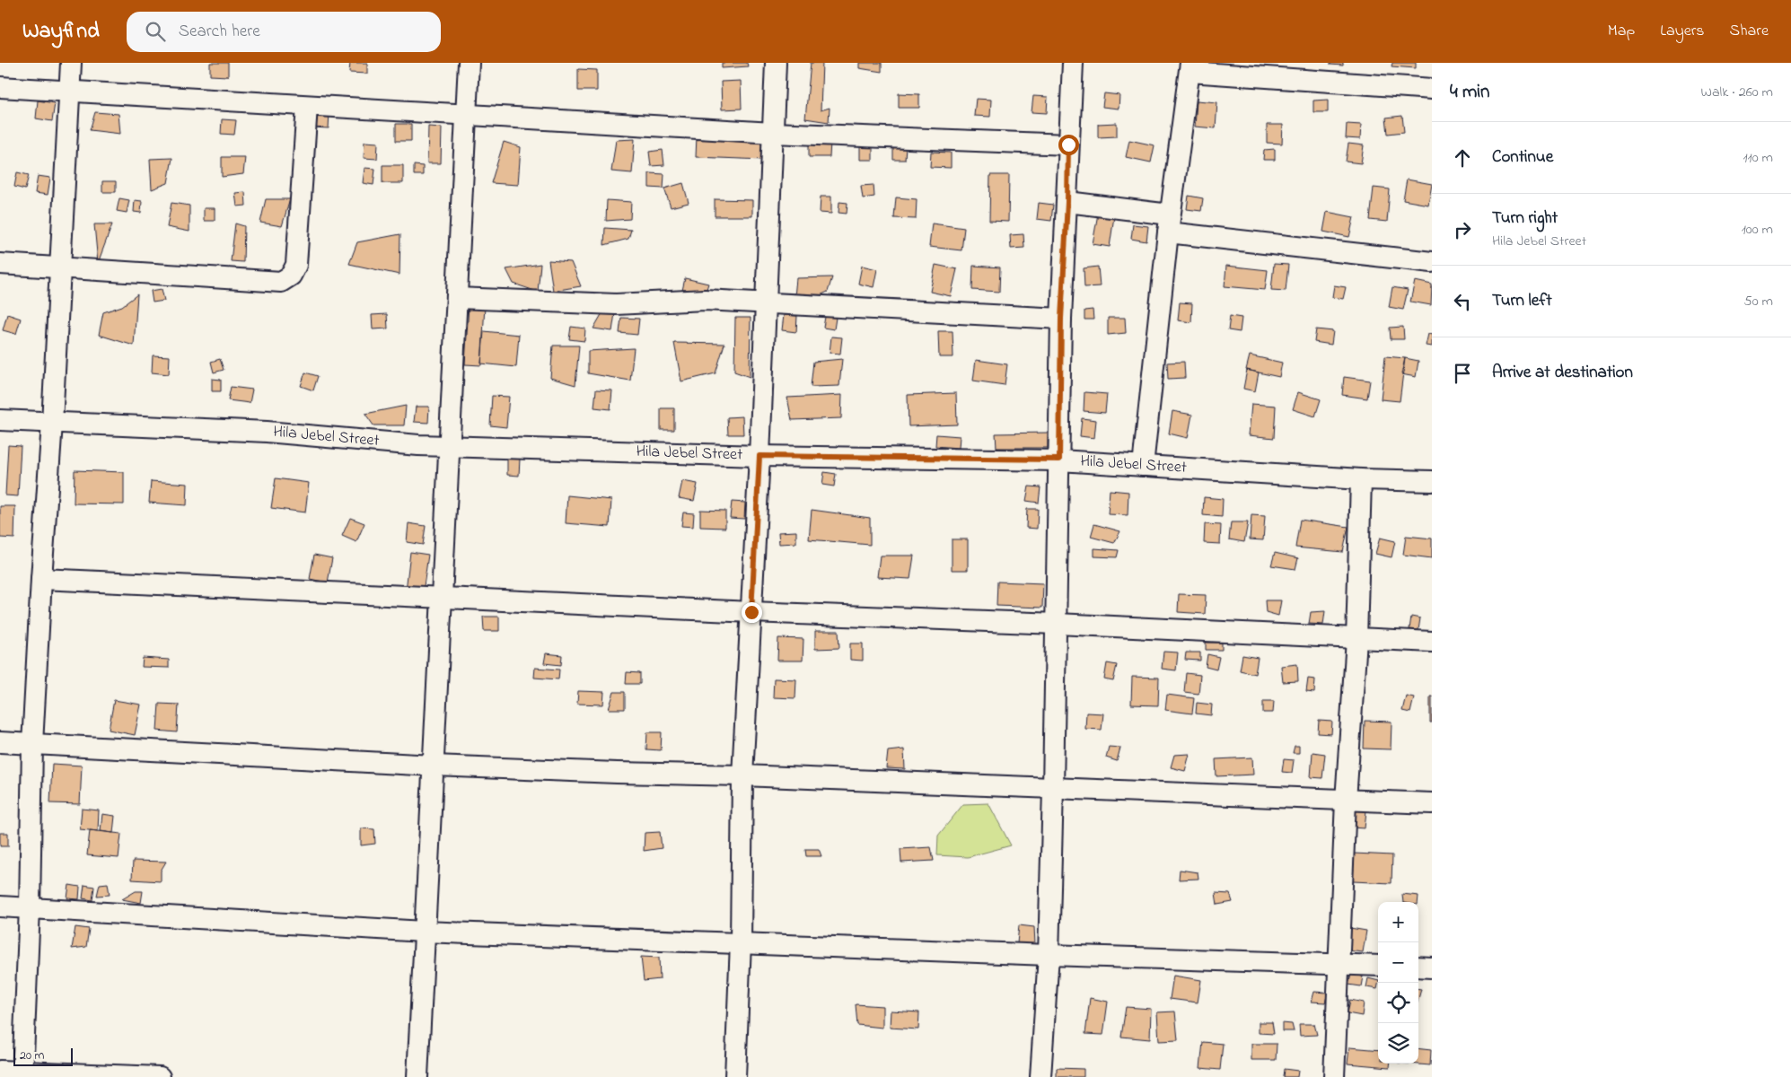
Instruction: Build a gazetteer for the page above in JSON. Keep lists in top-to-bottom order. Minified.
{"streets":{"street":["Hila Jebel Street"]},"scale_bar":"20 m","page":{"header":"Wayfind","search":"Search here","nav":["Map","Layers","Share"],"heading":["4 min","Walk · 260 m"],"list":[["Continue","110 m"],["Turn right","Hila Jebel Street","100 m"],["Turn left","50 m"],"Arrive at destination"],"map_buttons":["+","−"],"scale":"20 m"}}
